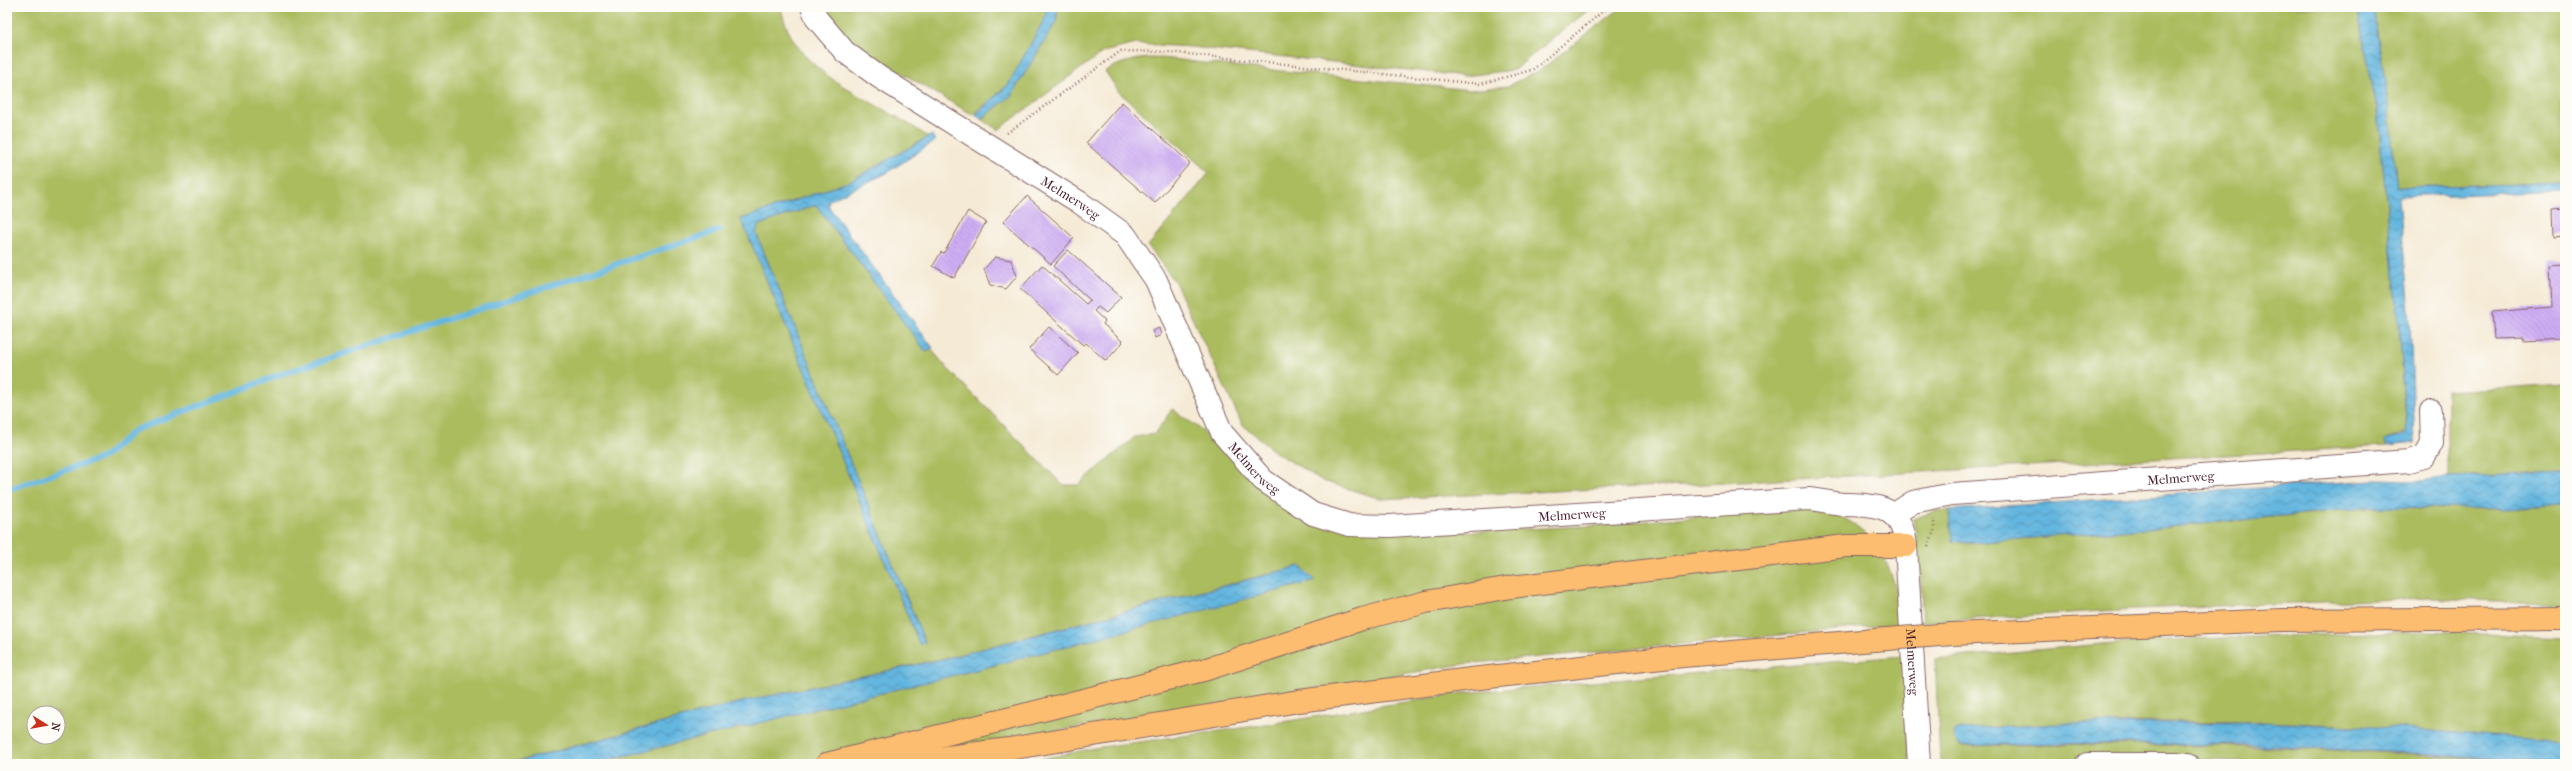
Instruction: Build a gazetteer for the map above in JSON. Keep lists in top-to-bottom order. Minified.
{"streets":{"street":["Melmerweg"]},"north":"right"}
